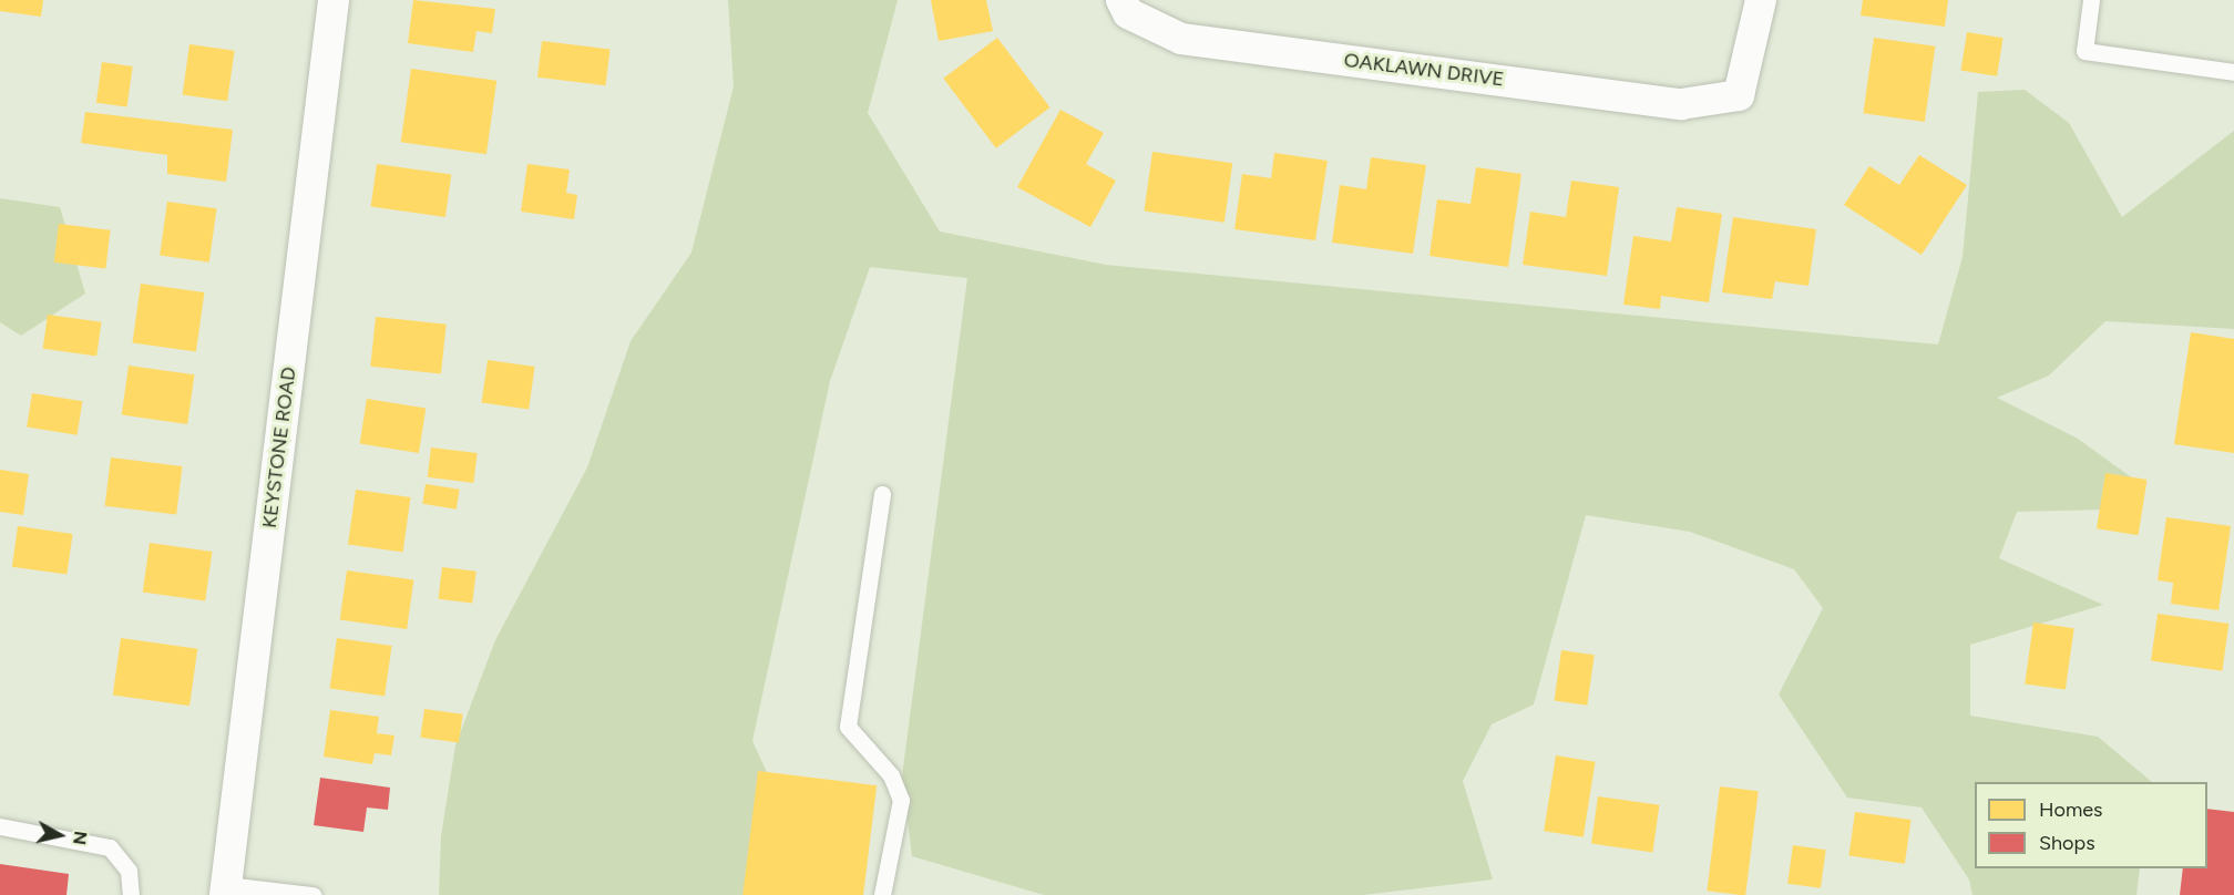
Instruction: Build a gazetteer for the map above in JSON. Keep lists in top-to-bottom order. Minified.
{"streets":{"street":["OAKLAWN DRIVE","KEYSTONE ROAD"]},"legend":["Homes","Shops"],"north":"right"}
